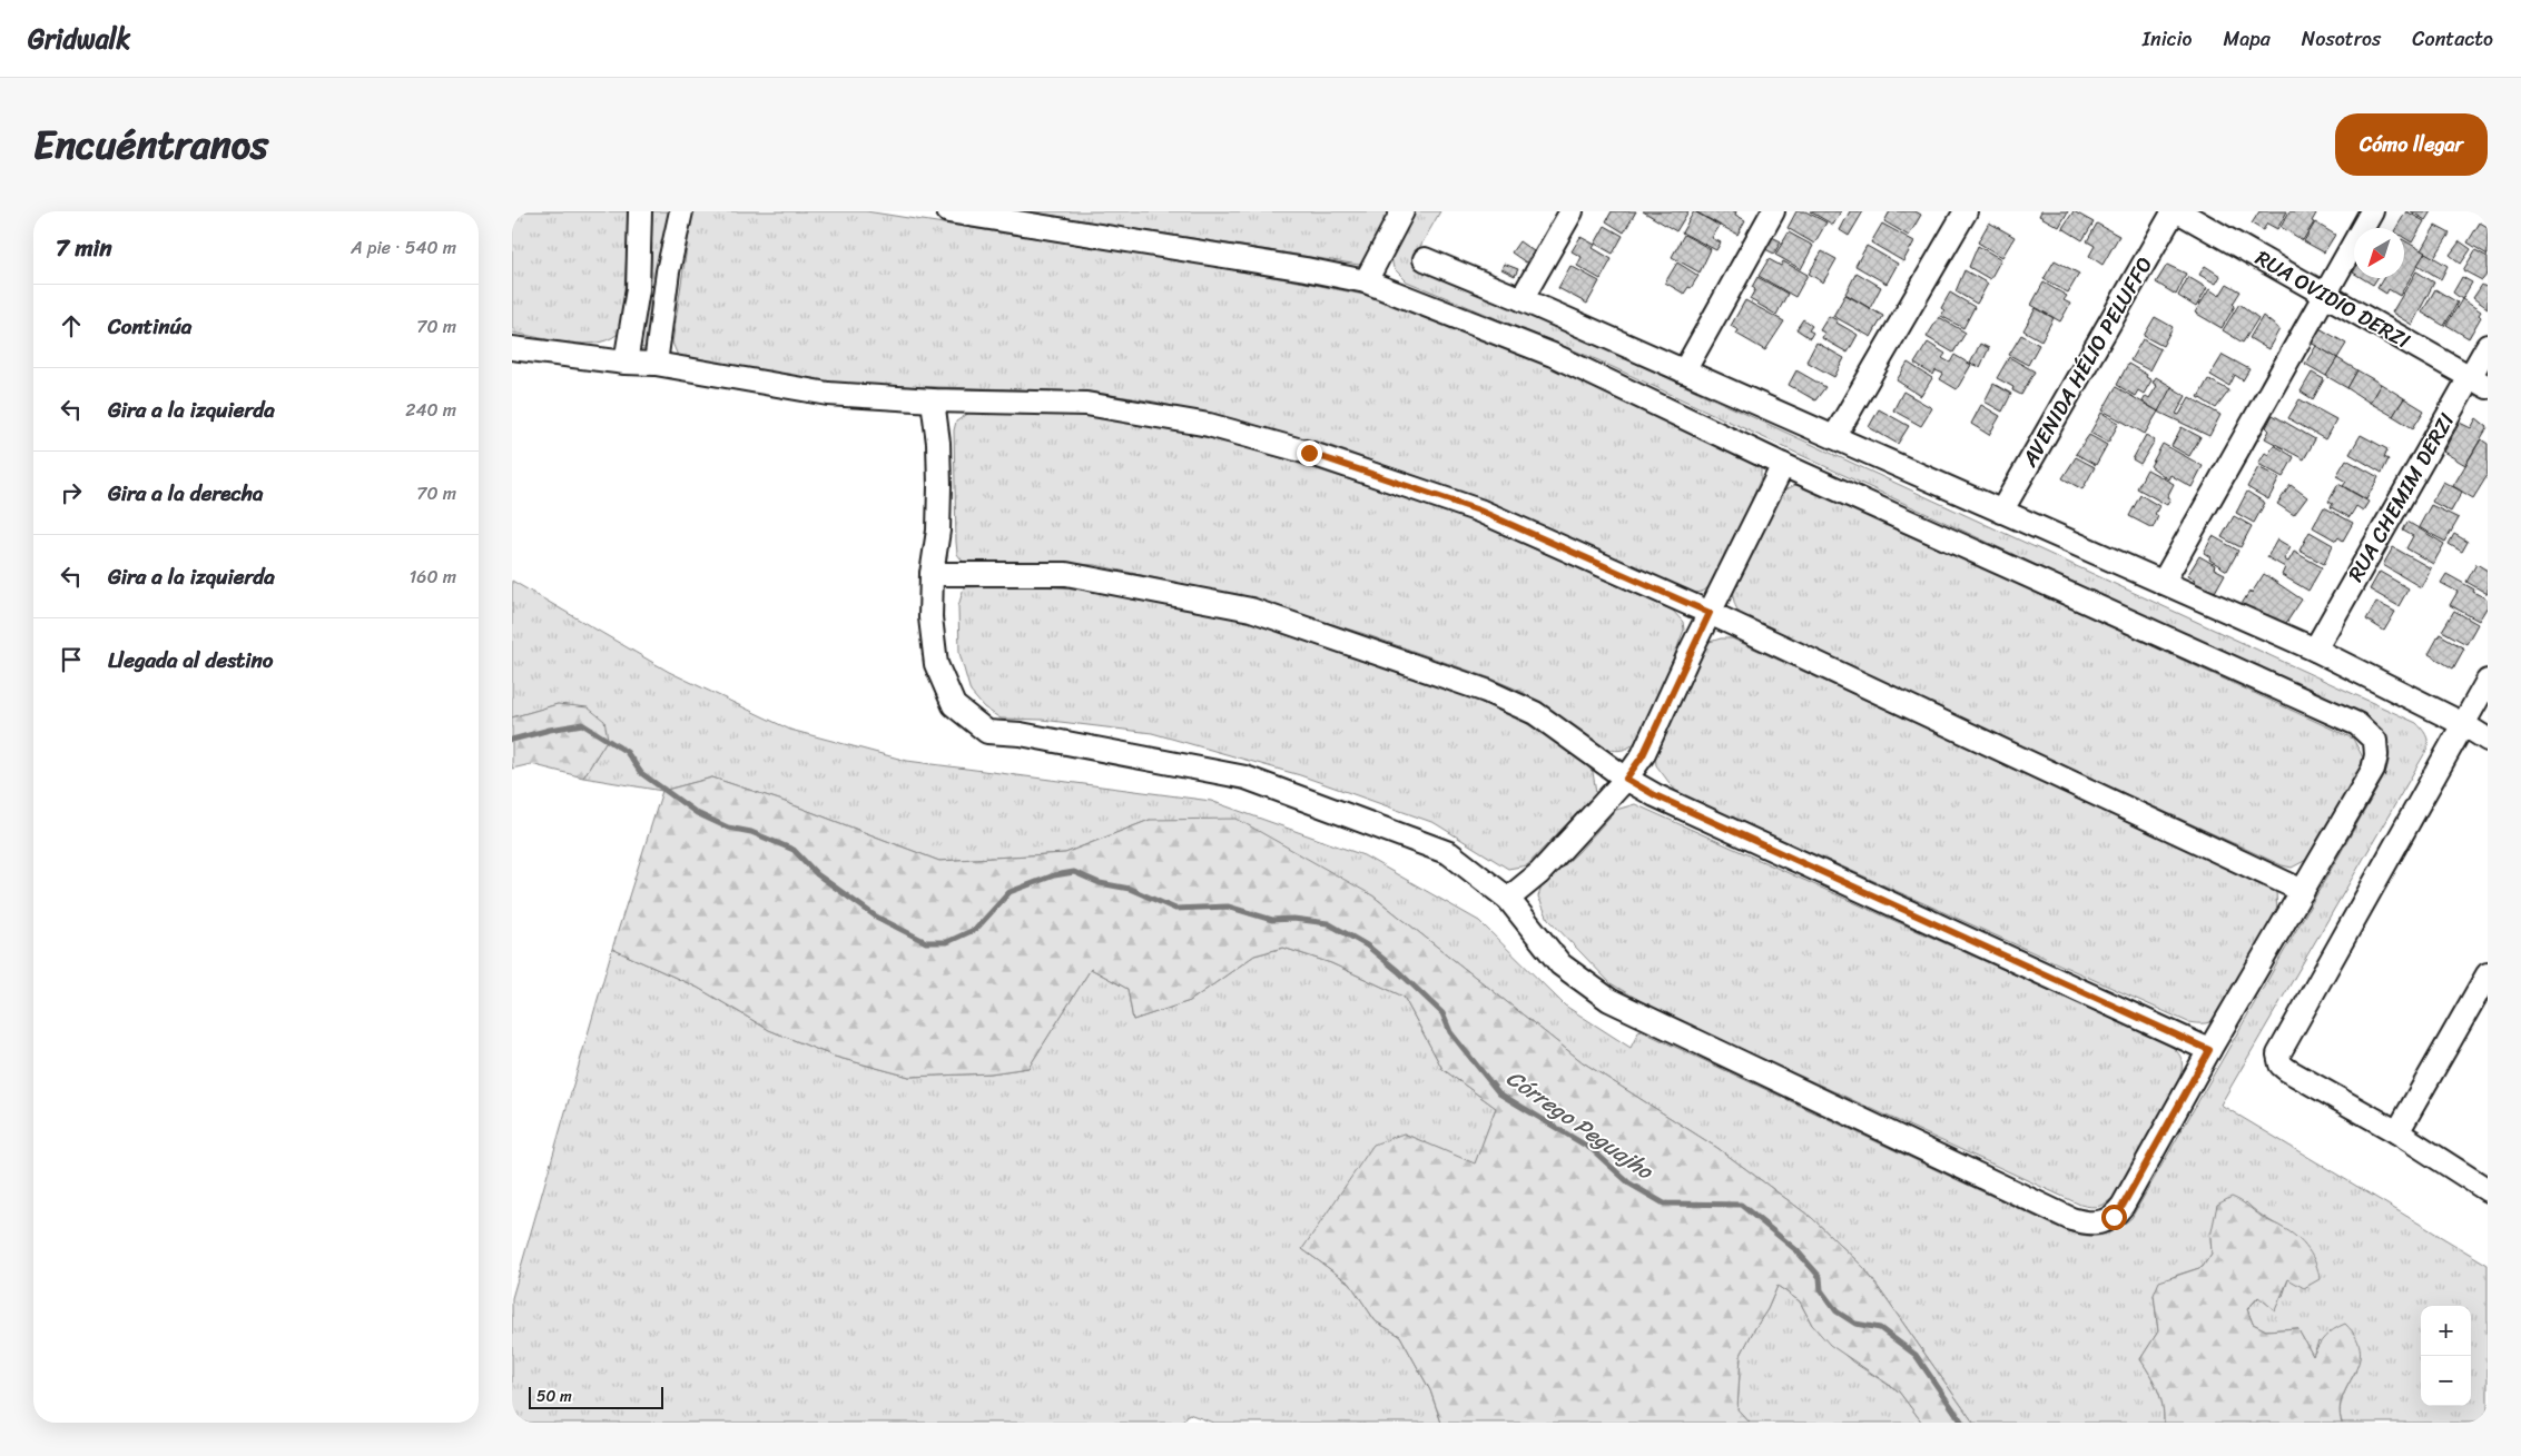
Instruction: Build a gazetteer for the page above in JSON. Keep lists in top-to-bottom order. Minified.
{"streets":{"street":["RUA OVIDIO DERZI","AVENIDA HÉLIO PELUFFO","RUA CHEMIM DERZI"]},"crossings":[["RUA OVIDIO DERZI","RUA CHEMIM DERZI"]],"water":["Córrego Peguajho"],"scale_bar":"50 m","north":"bottom left","page":{"header":"Gridwalk","nav":["Inicio","Mapa","Nosotros","Contacto"],"title":"Encuéntranos","buttons":"Cómo llegar","heading":["7 min","A pie · 540 m"],"list":[["Continúa","70 m"],["Gira a la izquierda","240 m"],["Gira a la derecha","70 m"],["Gira a la izquierda","160 m"],"Llegada al destino"],"map_buttons":["+","−"],"scale":"50 m"}}
